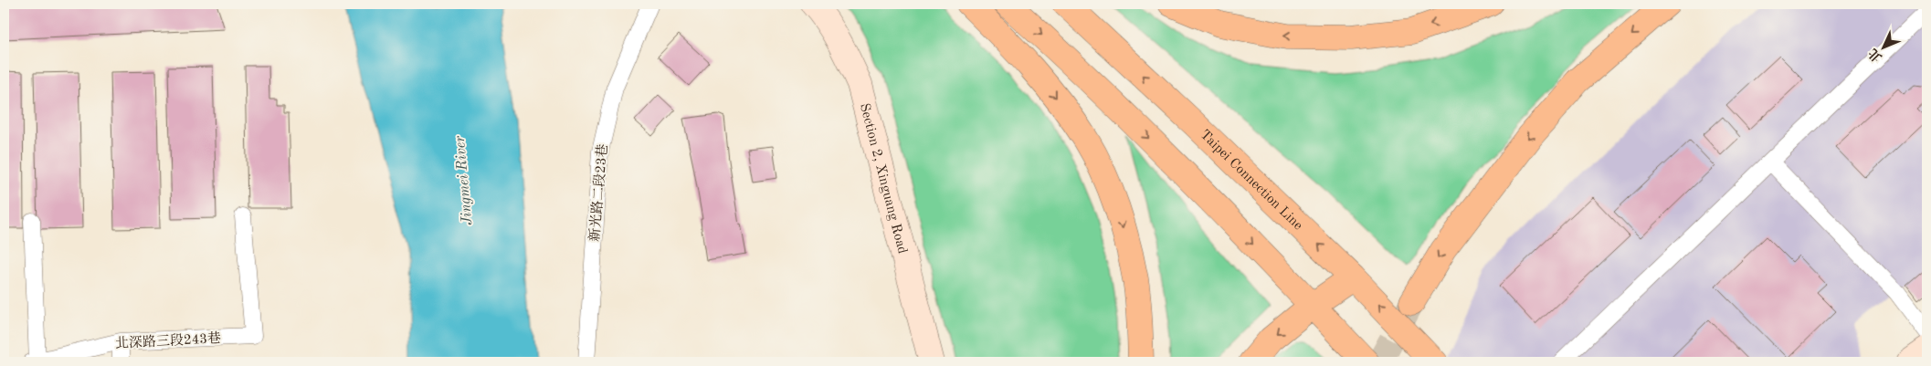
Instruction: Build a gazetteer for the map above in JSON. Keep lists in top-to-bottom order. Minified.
{"streets":{"highway":["Taipei Connection Line"],"street":["Section 2, Xinguang Road"],"lane":["新光路二段23巷","北深路三段243巷"]},"water":["Jingmei River"],"north":"bottom left"}
